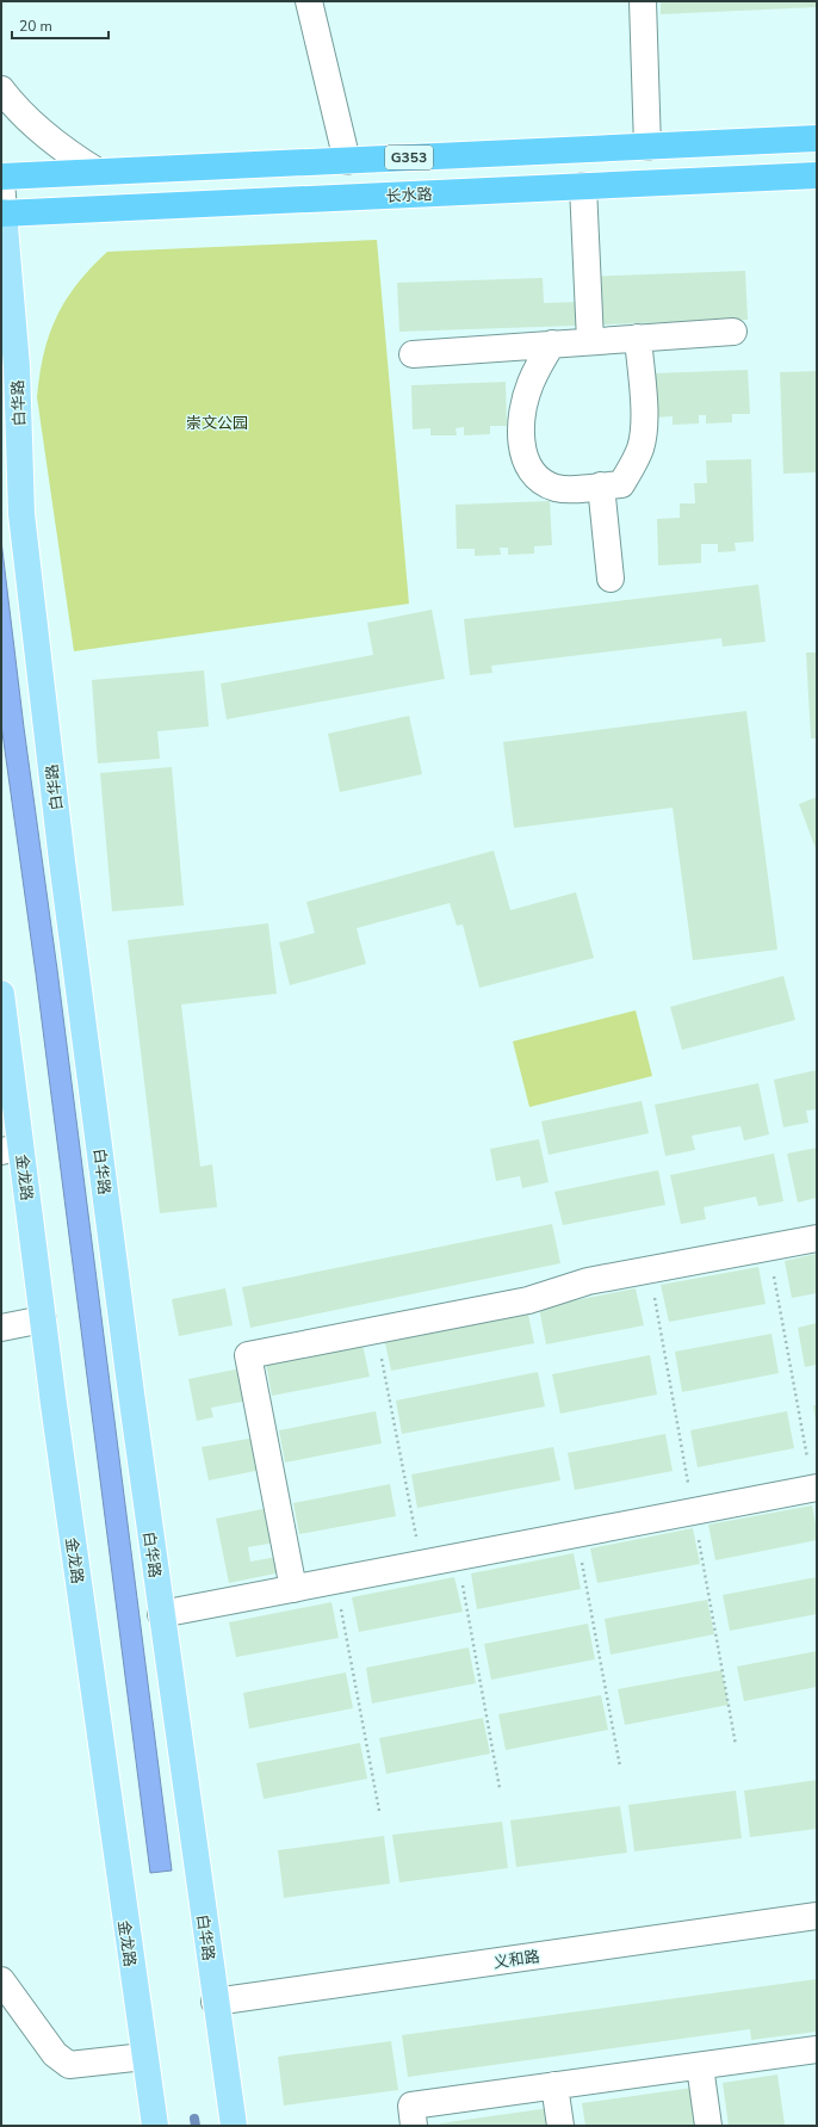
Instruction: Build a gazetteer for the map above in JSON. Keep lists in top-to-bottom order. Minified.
{"streets":{"highway":["G353","长水路"],"main road":["白华路","金龙路"],"street":["义和路"]},"crossings":[["长水路","白华路"],["白华路","义和路"]],"parks":["崇文公园"],"scale_bar":"20 m"}
